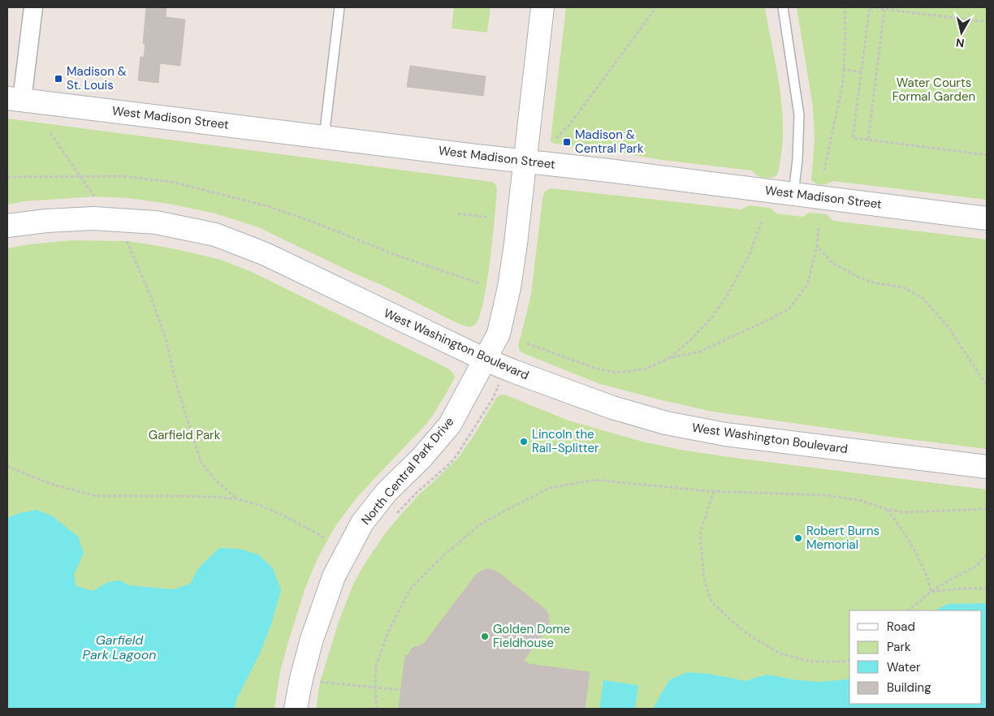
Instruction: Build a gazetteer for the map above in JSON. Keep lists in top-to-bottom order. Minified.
{"streets":{"street":["West Madison Street","West Washington Boulevard","North Central Park Drive"]},"crossings":[["West Madison Street","North Central Park Drive"],["West Washington Boulevard","North Central Park Drive"]],"water":["Garfield Park Lagoon"],"parks":["Water Courts Formal Garden","Garfield Park"],"places":{"transit":["Madison & St. Louis","Madison & Central Park"],"other":["Lincoln the Rail-Splitter","Robert Burns Memorial","Golden Dome Fieldhouse"]},"legend":["Road","Park","Water","Building"],"north":"bottom"}
